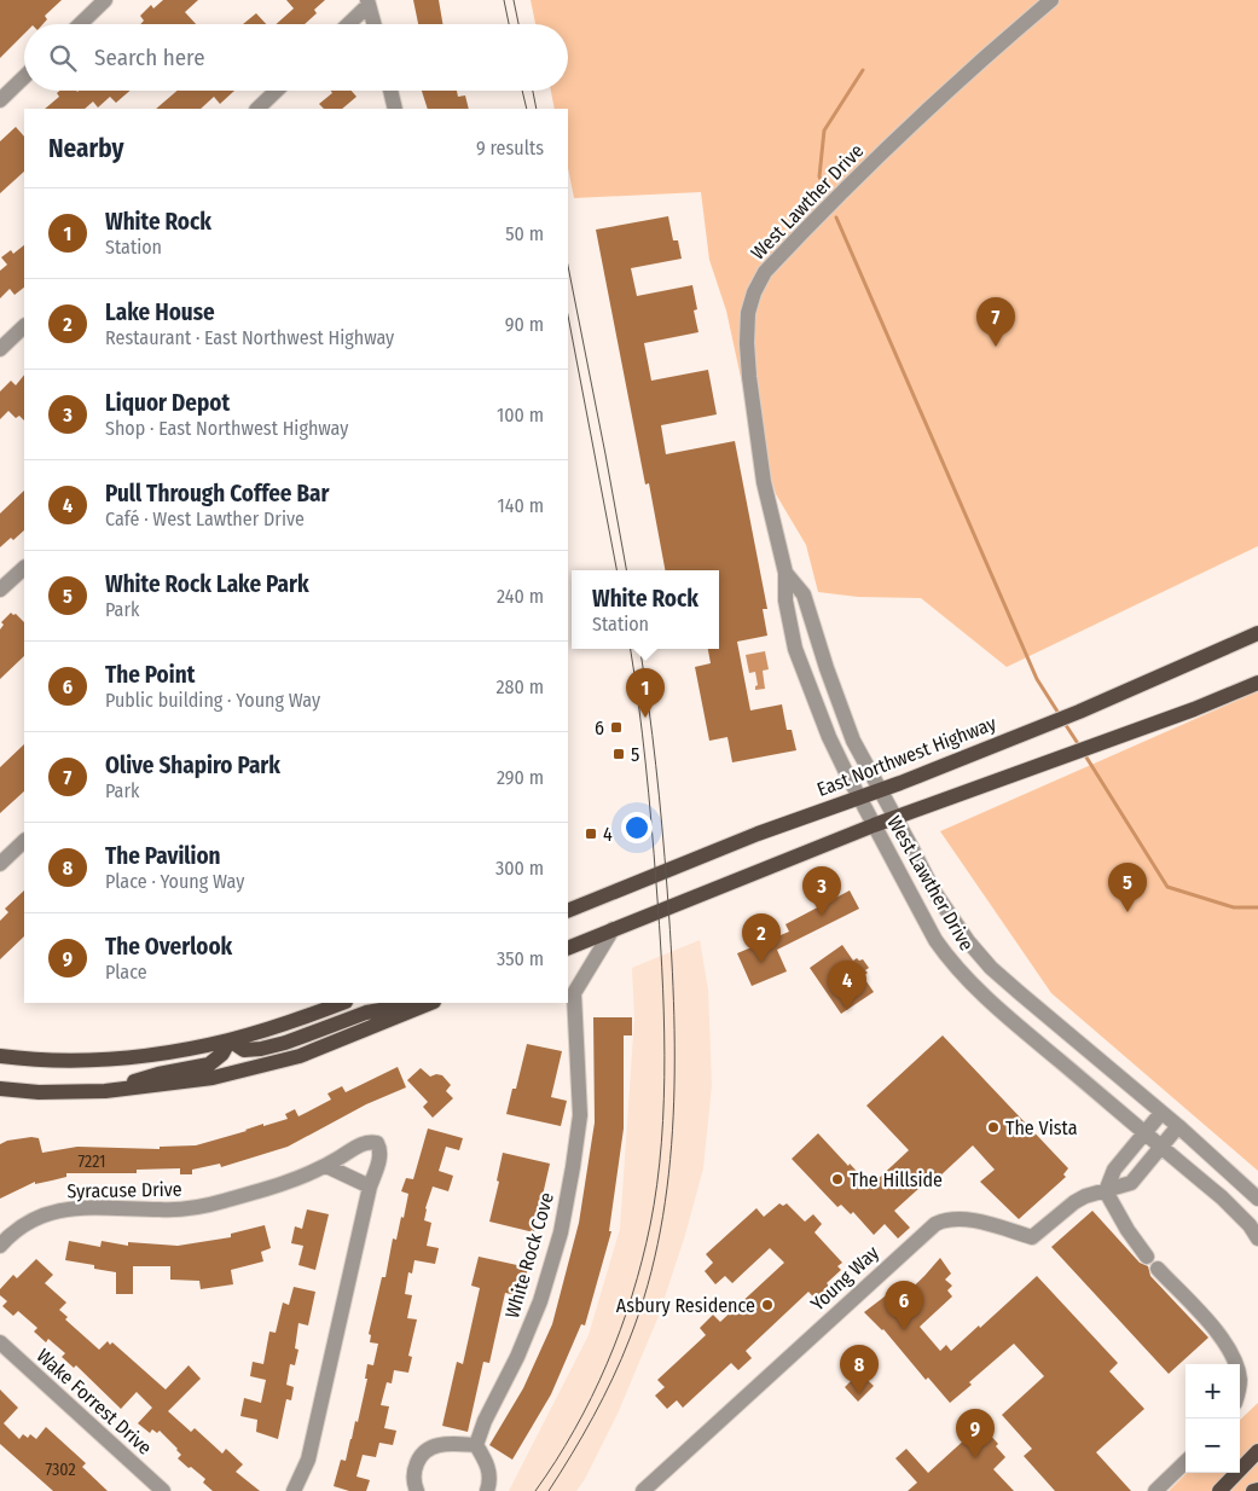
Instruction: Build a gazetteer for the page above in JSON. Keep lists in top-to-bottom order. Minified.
{"streets":{"main road":["East Northwest Highway"],"street":["West Lawther Drive","Syracuse Drive","White Rock Cove","Young Way","Wake Forrest Drive"]},"crossings":[["West Lawther Drive","East Northwest Highway"],["West Lawther Drive","Young Way"]],"places":{"transit":["6","5","4"],"other":["The Vista","The Hillside","Asbury Residence"]},"house_numbers":["7221","7302"],"page":{"search":"Search here","heading":["Nearby","9 results"],"list":[{"mark":"1","name":"White Rock","note":"Station","value":"50 m"},{"mark":"2","name":"Lake House","note":"Restaurant · East Northwest Highway","value":"90 m"},{"mark":"3","name":"Liquor Depot","note":"Shop · East Northwest Highway","value":"100 m"},{"mark":"4","name":"Pull Through Coffee Bar","note":"Café · West Lawther Drive","value":"140 m"},{"mark":"5","name":"White Rock Lake Park","note":"Park","value":"240 m"},{"mark":"6","name":"The Point","note":"Public building · Young Way","value":"280 m"},{"mark":"7","name":"Olive Shapiro Park","note":"Park","value":"290 m"},{"mark":"8","name":"The Pavilion","note":"Place · Young Way","value":"300 m"},{"mark":"9","name":"The Overlook","note":"Place","value":"350 m"}],"pins":["7","1","5","3","2","4","6","8","9"],"popup":["White Rock","Station"],"map_buttons":["+","−"]}}
